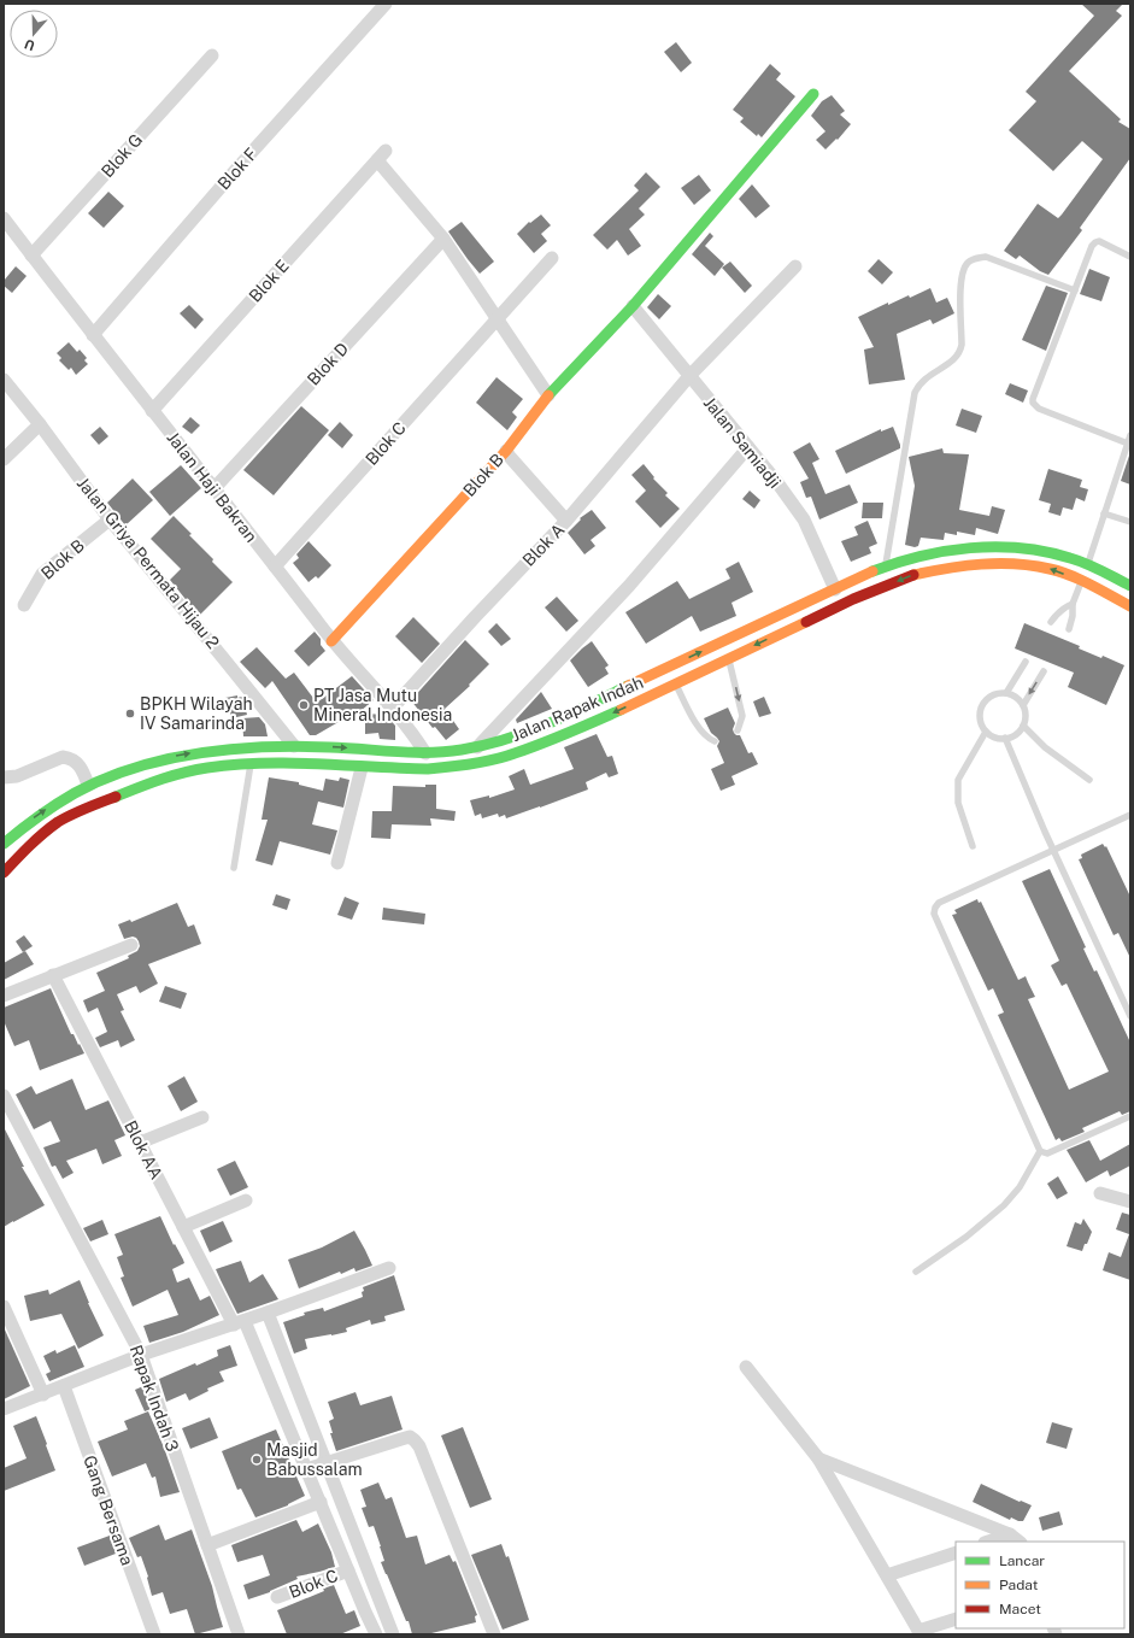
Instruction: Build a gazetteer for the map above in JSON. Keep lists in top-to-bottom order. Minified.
{"streets":{"main road":["Blok B","Jalan Rapak Indah"],"street":["Blok G","Blok F","Blok E","Blok D","Jalan Samiadji","Blok C","Jalan Haji Bakran","Blok A","Jalan Griya Permata Hijau 2","Blok AA","Rapak Indah 3","Gang Bersama"]},"crossings":[["Blok G","Jalan Haji Bakran"],["Blok F","Jalan Haji Bakran"],["Blok E","Blok D"],["Blok E","Jalan Haji Bakran"],["Blok D","Jalan Haji Bakran"],["Jalan Samiadji","Blok B"],["Jalan Samiadji","Blok A"],["Jalan Samiadji","Jalan Rapak Indah"],["Blok C","Jalan Haji Bakran"],["Blok C","Blok AA"],["Blok B","Jalan Haji Bakran"],["Blok B","Jalan Griya Permata Hijau 2"],["Jalan Haji Bakran","Blok A"],["Jalan Haji Bakran","Jalan Rapak Indah"],["Jalan Griya Permata Hijau 2","Jalan Rapak Indah"]],"places":["PT Jasa Mutu Mineral Indonesia","BPKH Wilayah IV Samarinda","Masjid Babussalam"],"legend":["Lancar","Padat","Macet"],"north":"bottom"}
